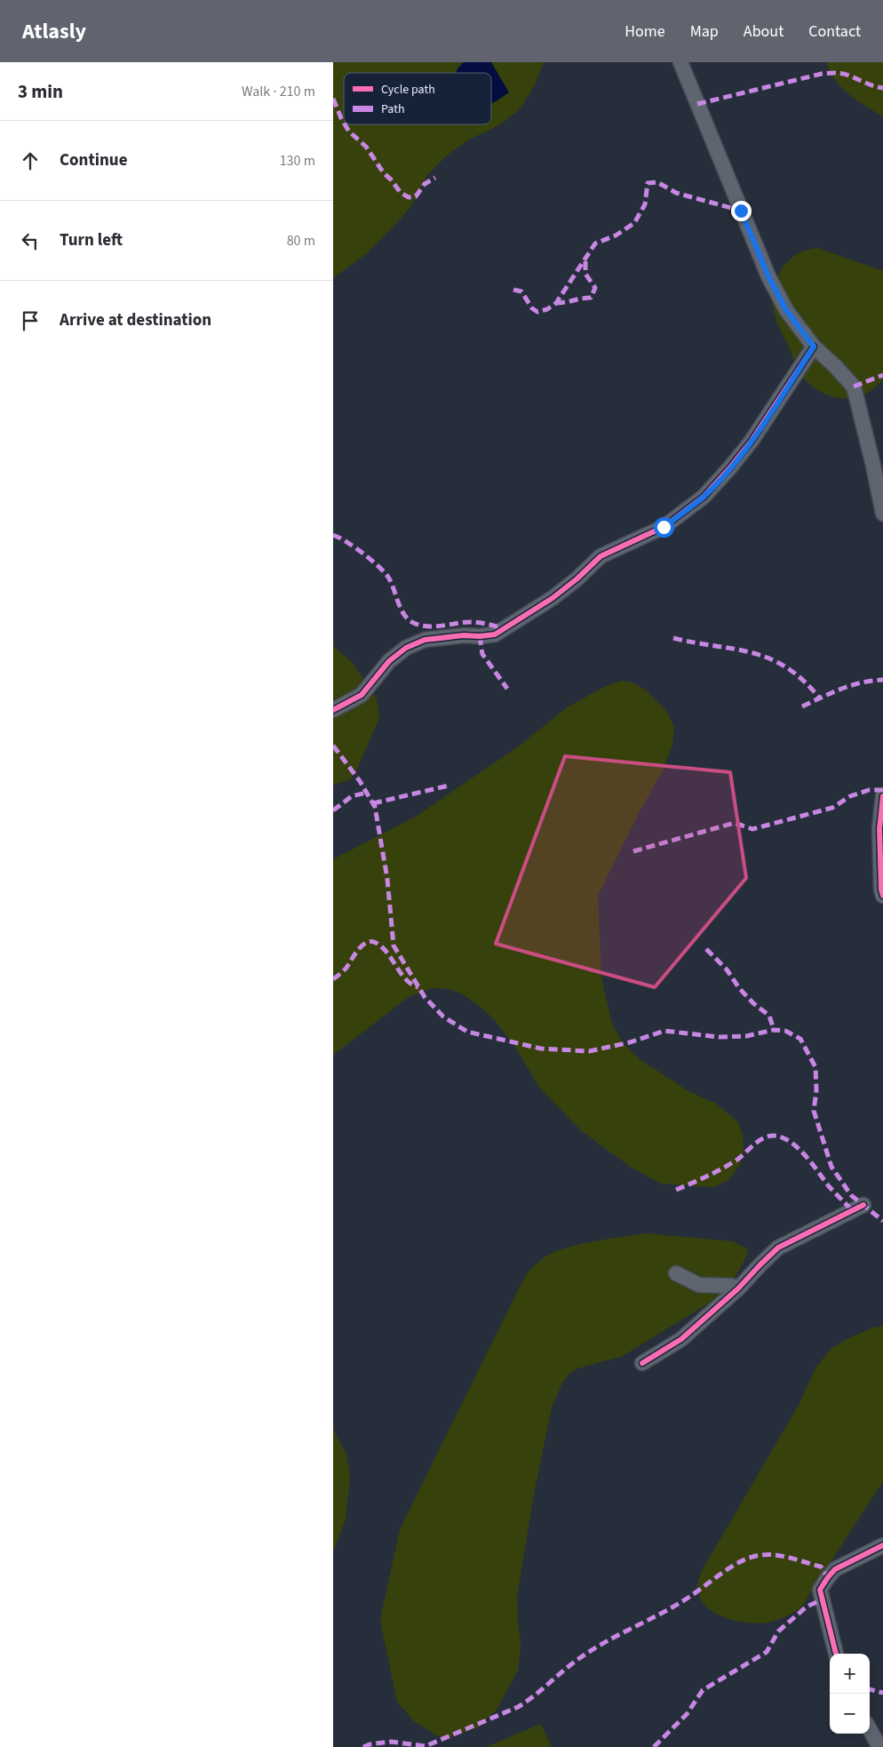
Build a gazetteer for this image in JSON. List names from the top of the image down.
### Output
{
  "legend": ["Cycle path", "Path"],
  "page": {
    "header": "Atlasly",
    "nav": [
      "Home",
      "Map",
      "About",
      "Contact"
    ],
    "heading": ["3 min", "Walk · 210 m"],
    "list": [
      ["Continue", "130 m"],
      ["Turn left", "80 m"],
      "Arrive at destination"
    ],
    "map_buttons": ["+", "−"]
  }
}
